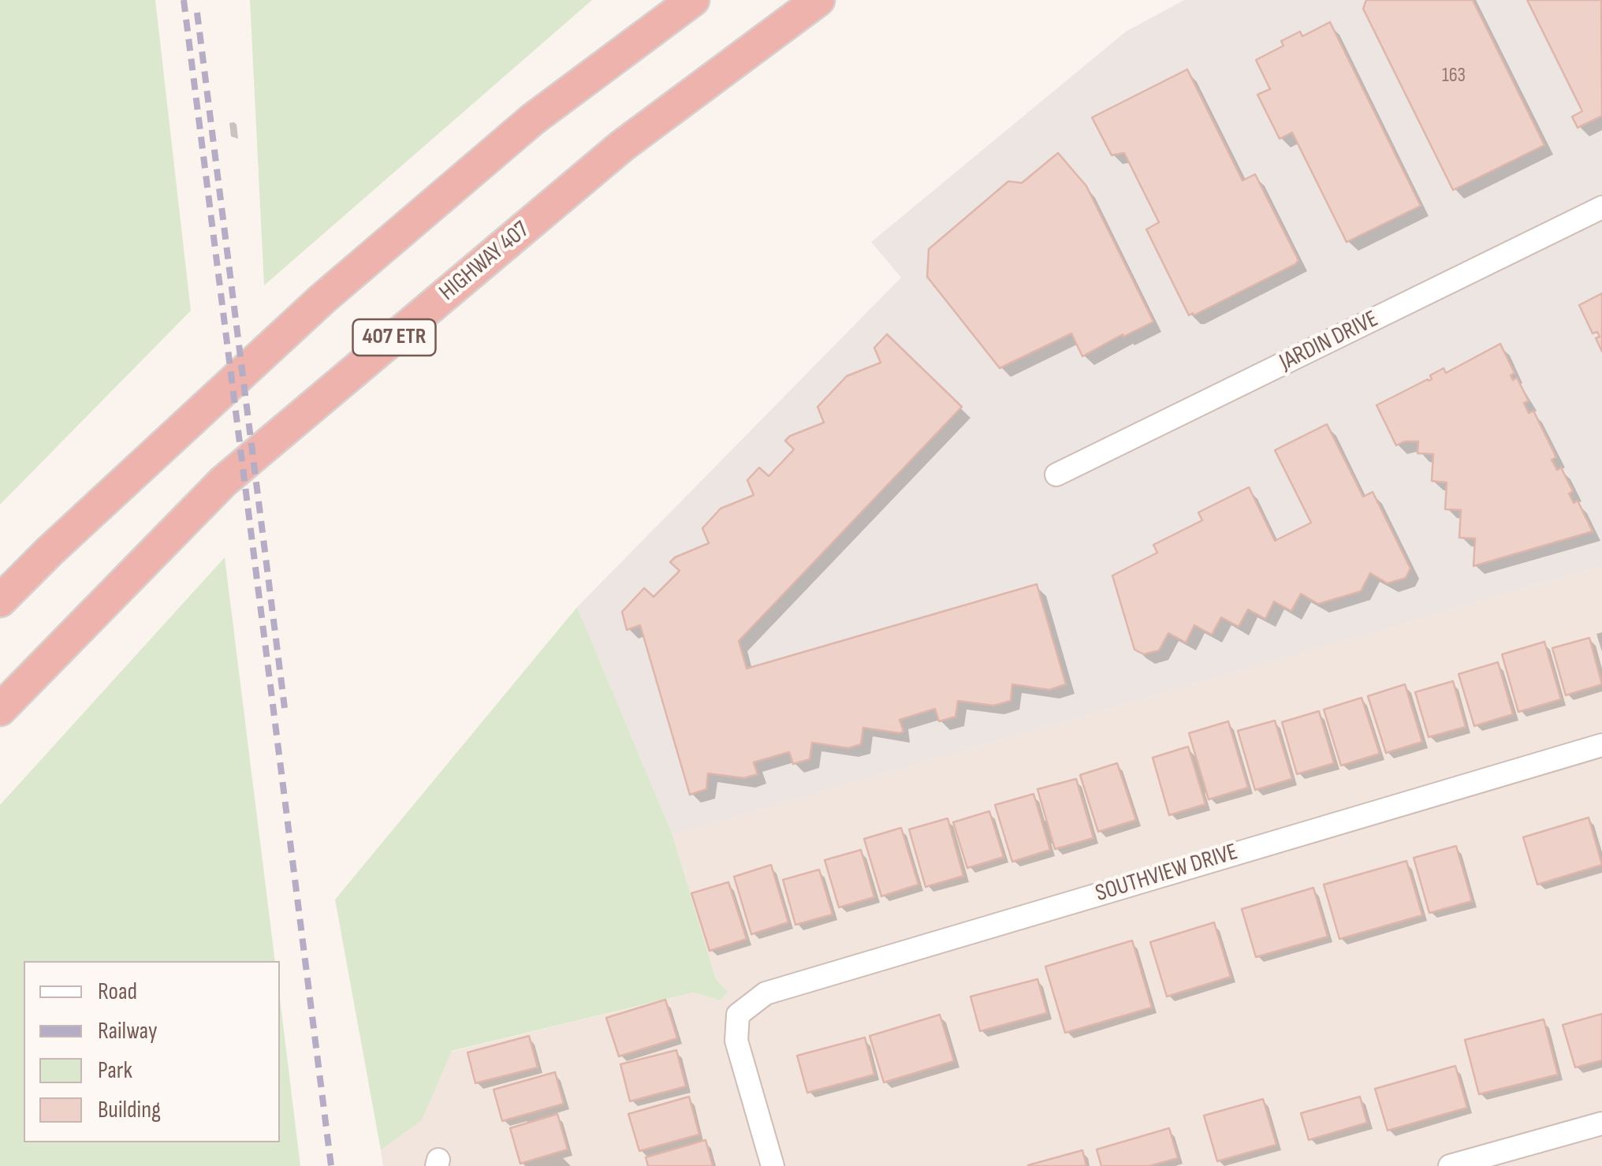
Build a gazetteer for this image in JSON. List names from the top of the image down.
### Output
{
  "streets": {
    "highway": ["HIGHWAY 407", "407 ETR"],
    "street": ["JARDIN DRIVE", "SOUTHVIEW DRIVE"]
  },
  "house_numbers": ["163"],
  "legend": [
    "Road",
    "Railway",
    "Park",
    "Building"
  ]
}
